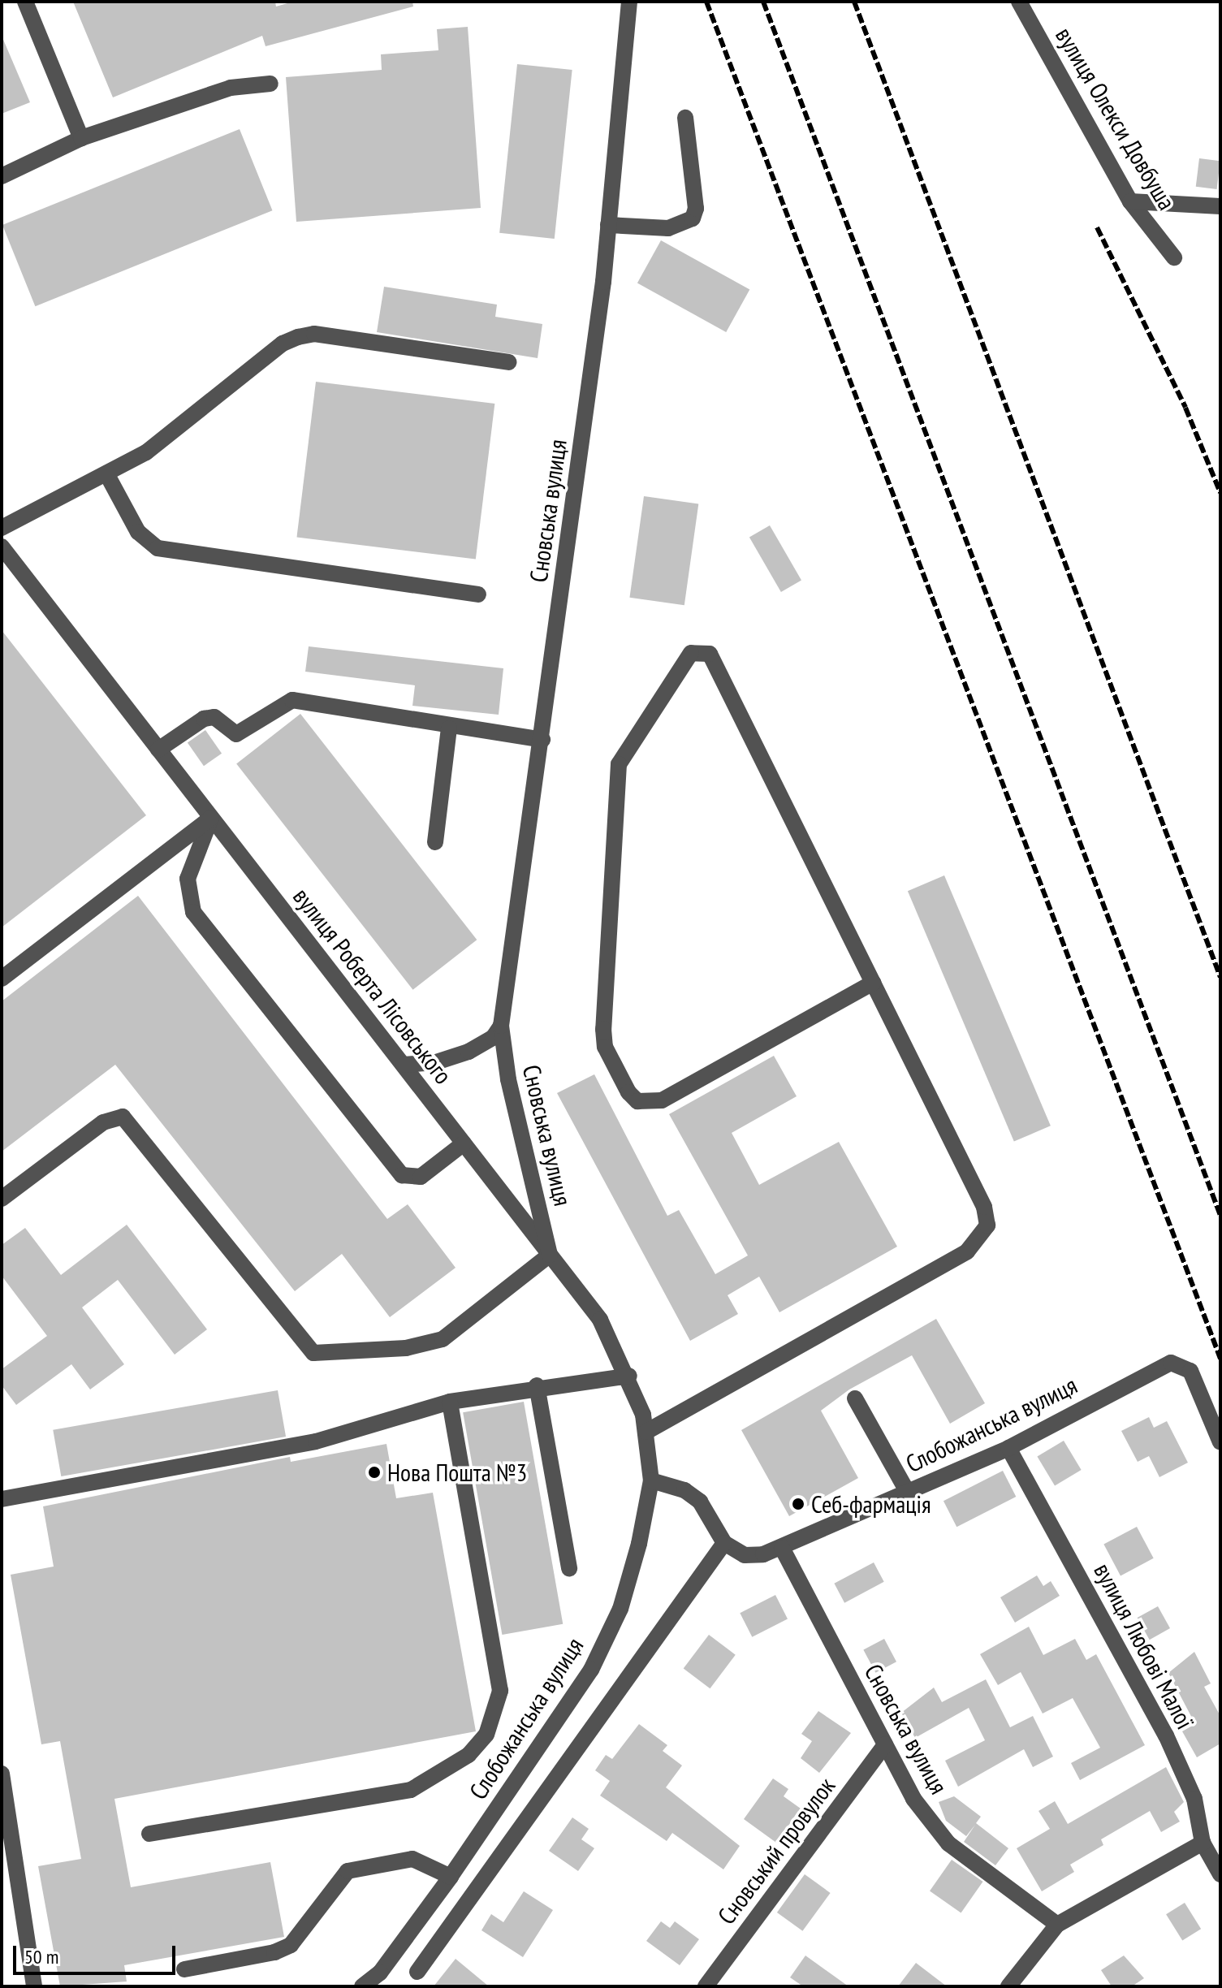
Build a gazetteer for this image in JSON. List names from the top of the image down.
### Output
{
  "streets": {
    "street": [
      "вулиця Олекси Довбуша",
      "Сновська вулиця",
      "вулиця Роберта Лісовського",
      "Слобожанська вулиця",
      "вулиця Любові Малої",
      "Сновський провулок"
    ]
  },
  "crossings": [
    ["Сновська вулиця", "вулиця Роберта Лісовського"],
    ["Сновська вулиця", "Слобожанська вулиця"],
    ["Сновська вулиця", "Сновський провулок"],
    ["вулиця Роберта Лісовського", "Слобожанська вулиця"],
    ["Слобожанська вулиця", "вулиця Любові Малої"]
  ],
  "places": ["Нова Пошта №3", "Себ-фармація"],
  "scale_bar": "50 m"
}
